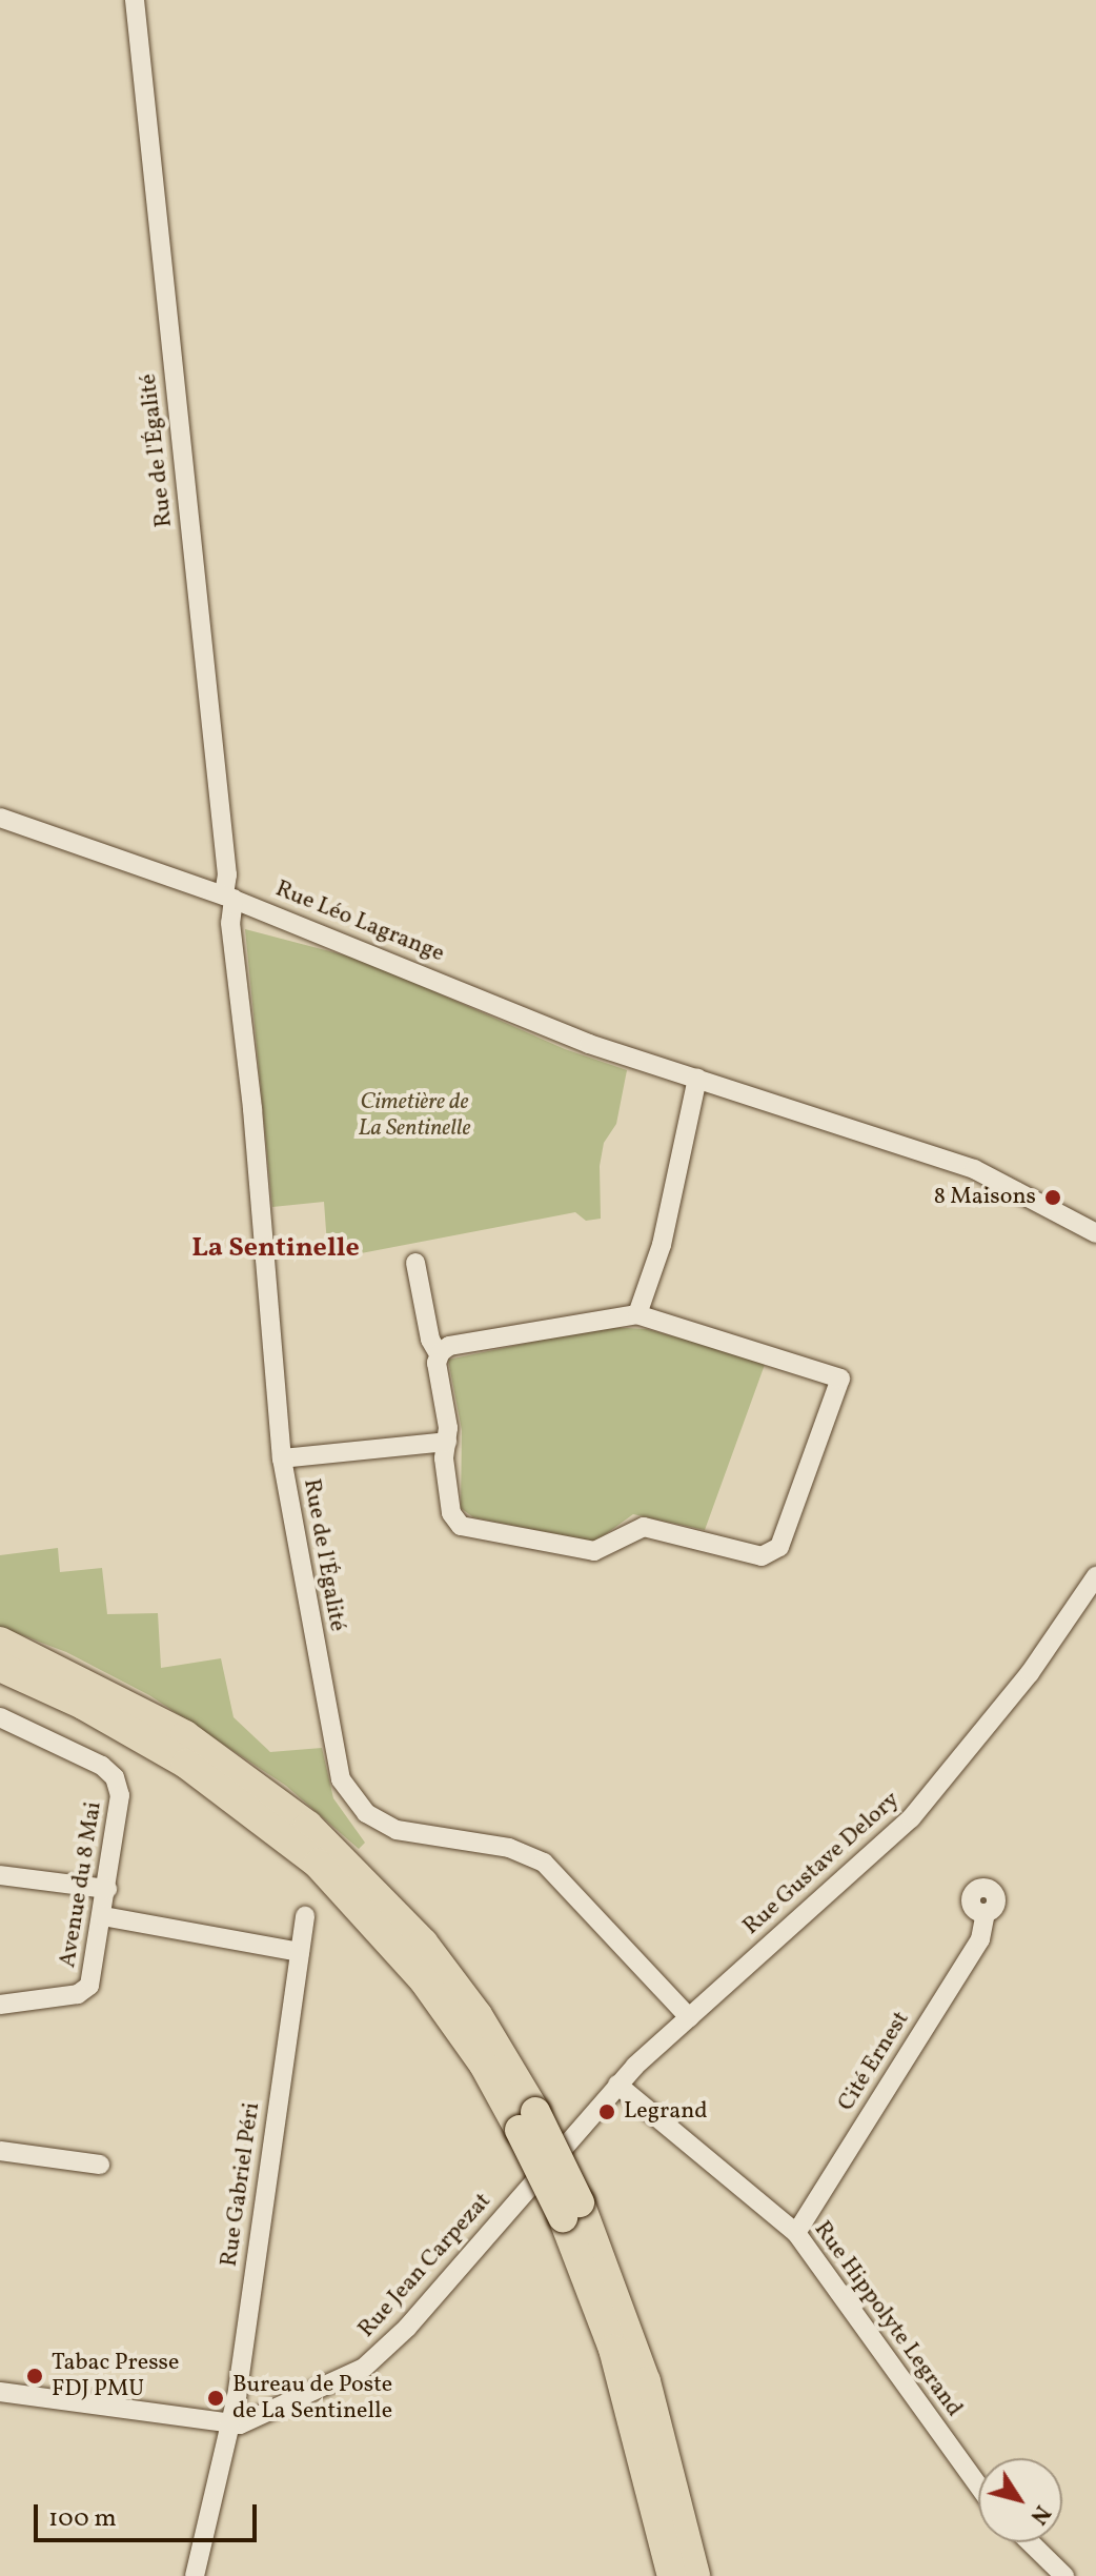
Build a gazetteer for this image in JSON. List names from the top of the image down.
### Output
{
  "streets": {
    "street": [
      "Rue de l'Égalité",
      "Rue Léo Lagrange",
      "Rue Gustave Delory",
      "Avenue du 8 Mai",
      "Cité Ernest",
      "Rue Gabriel Péri",
      "Rue Jean Carpezat",
      "Rue Hippolyte Legrand"
    ]
  },
  "crossings": [
    ["Rue de l'Égalité", "Rue Léo Lagrange"],
    ["Rue de l'Égalité", "Rue Gustave Delory"],
    ["Rue Gustave Delory", "Rue Jean Carpezat"],
    ["Rue Gustave Delory", "Rue Hippolyte Legrand"],
    ["Cité Ernest", "Rue Hippolyte Legrand"],
    ["Rue Gabriel Péri", "Rue Jean Carpezat"],
    ["Rue Jean Carpezat", "Rue Hippolyte Legrand"]
  ],
  "districts": ["La Sentinelle"],
  "parks": ["Cimetière de La Sentinelle"],
  "places": [
    "8 Maisons",
    "Legrand",
    "Tabac Presse FDJ PMU",
    "Bureau de Poste de La Sentinelle"
  ],
  "scale_bar": "100 m",
  "north": "bottom right"
}
